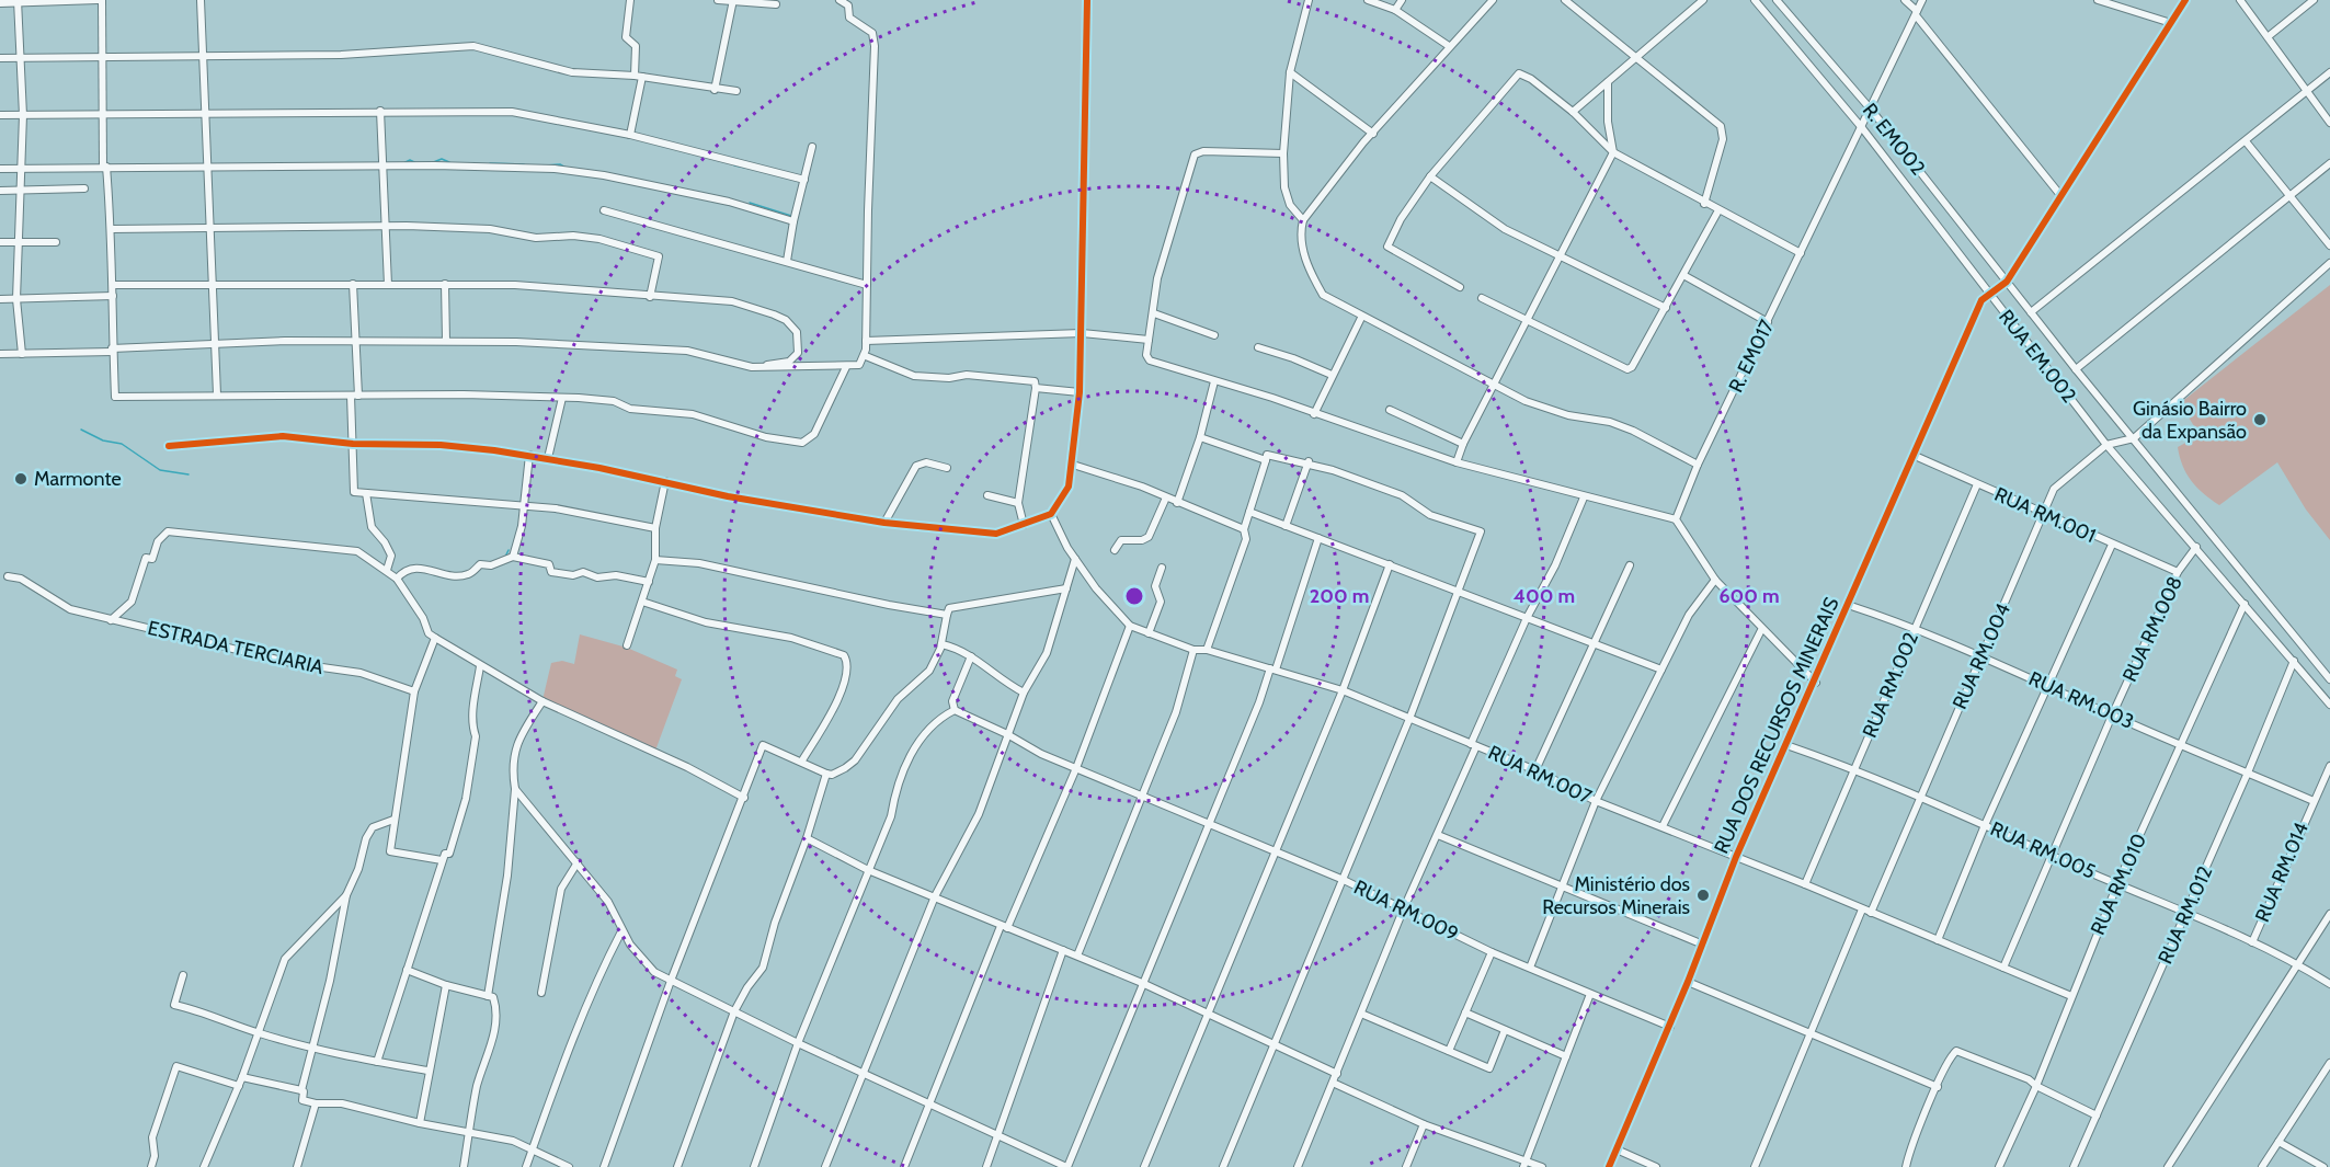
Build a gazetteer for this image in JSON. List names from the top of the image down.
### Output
{
  "streets": {
    "street": [
      "R. EM002",
      "R. EM017",
      "RUA EM.002",
      "RUA RM.001",
      "RUA RM.008",
      "ESTRADA TERCIARIA",
      "RUA RM.004",
      "RUA RM.002",
      "RUA RM.003",
      "RUA DOS RECURSOS MINERAIS",
      "RUA RM.007",
      "RUA RM.005",
      "RUA RM.014",
      "RUA RM.010",
      "RUA RM.009",
      "RUA RM.012"
    ]
  },
  "crossings": [
    ["R. EM002", "R. EM017"],
    ["R. EM002", "RUA EM.002"],
    ["R. EM017", "RUA EM.002"],
    ["RUA EM.002", "RUA RM.008"],
    ["RUA EM.002", "RUA RM.004"],
    ["RUA EM.002", "RUA DOS RECURSOS MINERAIS"],
    ["RUA EM.002", "RUA RM.010"],
    ["RUA EM.002", "RUA RM.012"],
    ["RUA RM.001", "RUA RM.008"],
    ["RUA RM.001", "RUA RM.004"],
    ["RUA RM.001", "RUA RM.002"],
    ["RUA RM.001", "RUA DOS RECURSOS MINERAIS"],
    ["RUA RM.008", "RUA RM.003"],
    ["RUA RM.008", "RUA RM.007"],
    ["RUA RM.008", "RUA RM.005"],
    ["RUA RM.004", "RUA RM.003"],
    ["RUA RM.004", "RUA RM.007"],
    ["RUA RM.004", "RUA RM.005"],
    ["RUA RM.002", "RUA RM.003"],
    ["RUA RM.002", "RUA RM.007"],
    ["RUA RM.002", "RUA RM.005"],
    ["RUA RM.003", "RUA DOS RECURSOS MINERAIS"],
    ["RUA RM.003", "RUA RM.014"],
    ["RUA RM.003", "RUA RM.010"],
    ["RUA RM.003", "RUA RM.012"],
    ["RUA DOS RECURSOS MINERAIS", "RUA RM.007"],
    ["RUA DOS RECURSOS MINERAIS", "RUA RM.005"],
    ["RUA DOS RECURSOS MINERAIS", "RUA RM.009"],
    ["RUA RM.007", "RUA RM.010"],
    ["RUA RM.005", "RUA RM.014"],
    ["RUA RM.005", "RUA RM.010"],
    ["RUA RM.005", "RUA RM.012"]
  ],
  "places": ["Ginásio Bairro da Expansão", "Marmonte", "Ministério dos Recursos Minerais"],
  "rings": ["200 m", "400 m", "600 m"]
}
